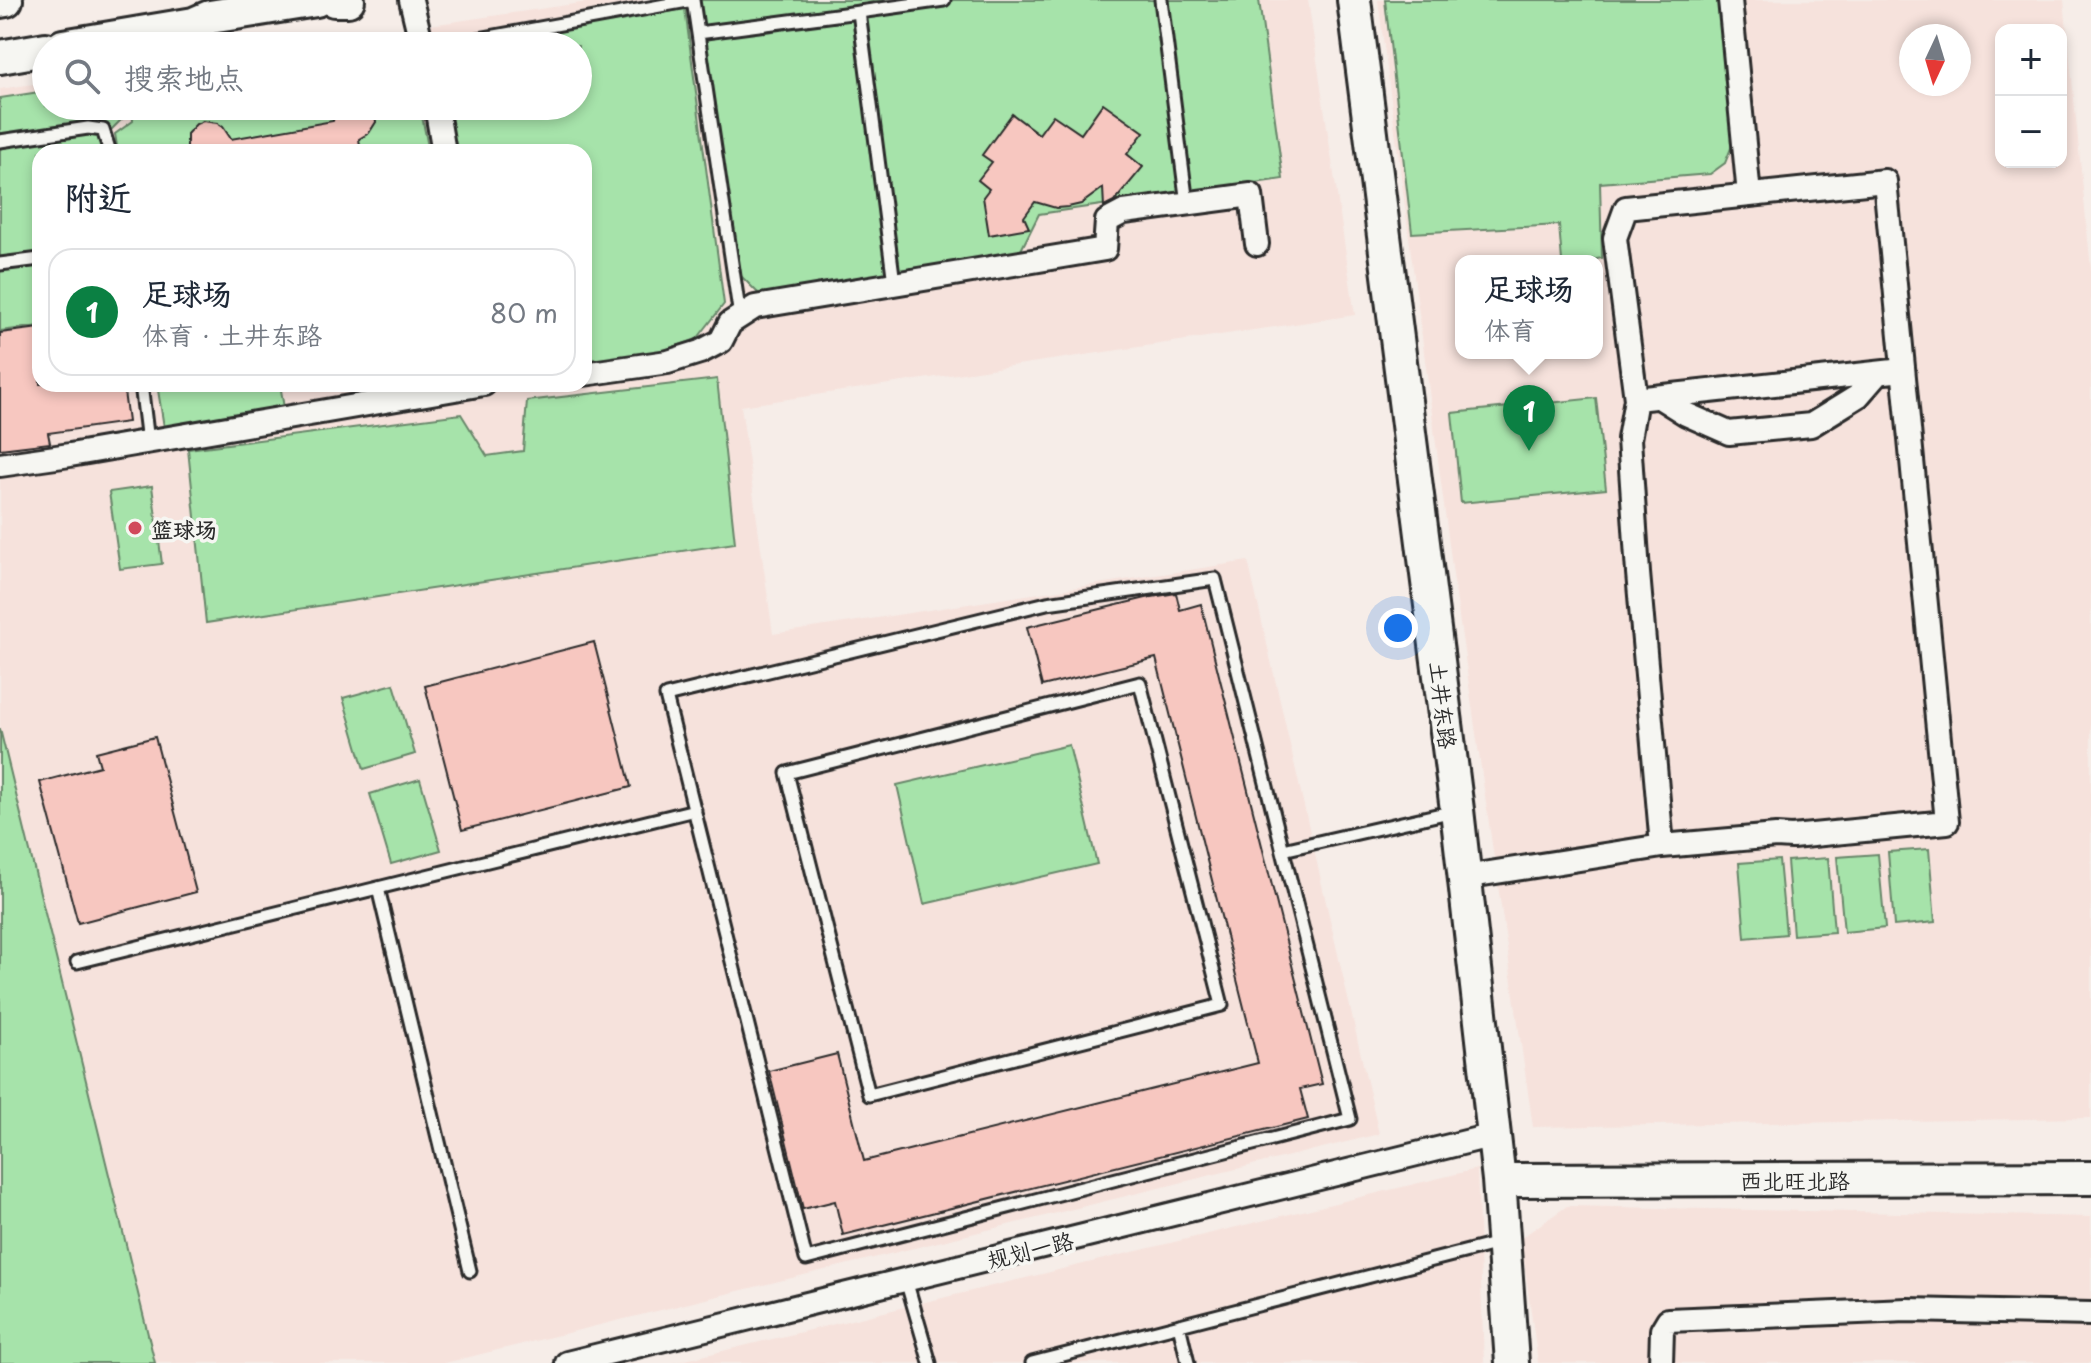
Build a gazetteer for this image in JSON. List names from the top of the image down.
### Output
{
  "streets": {
    "street": ["土井东路", "西北旺北路", "规划一路"]
  },
  "crossings": [
    ["土井东路", "西北旺北路"],
    ["土井东路", "规划一路"]
  ],
  "places": ["篮球场"],
  "north": "bottom",
  "page": {
    "map_buttons": ["+", "−"],
    "search": "搜索地点",
    "heading": "附近",
    "list": [
      {
        "mark": "1",
        "name": "足球场",
        "note": "体育 · 土井东路",
        "value": "80 m"
      }
    ],
    "popup": ["足球场", "体育"],
    "pins": "1"
  }
}
